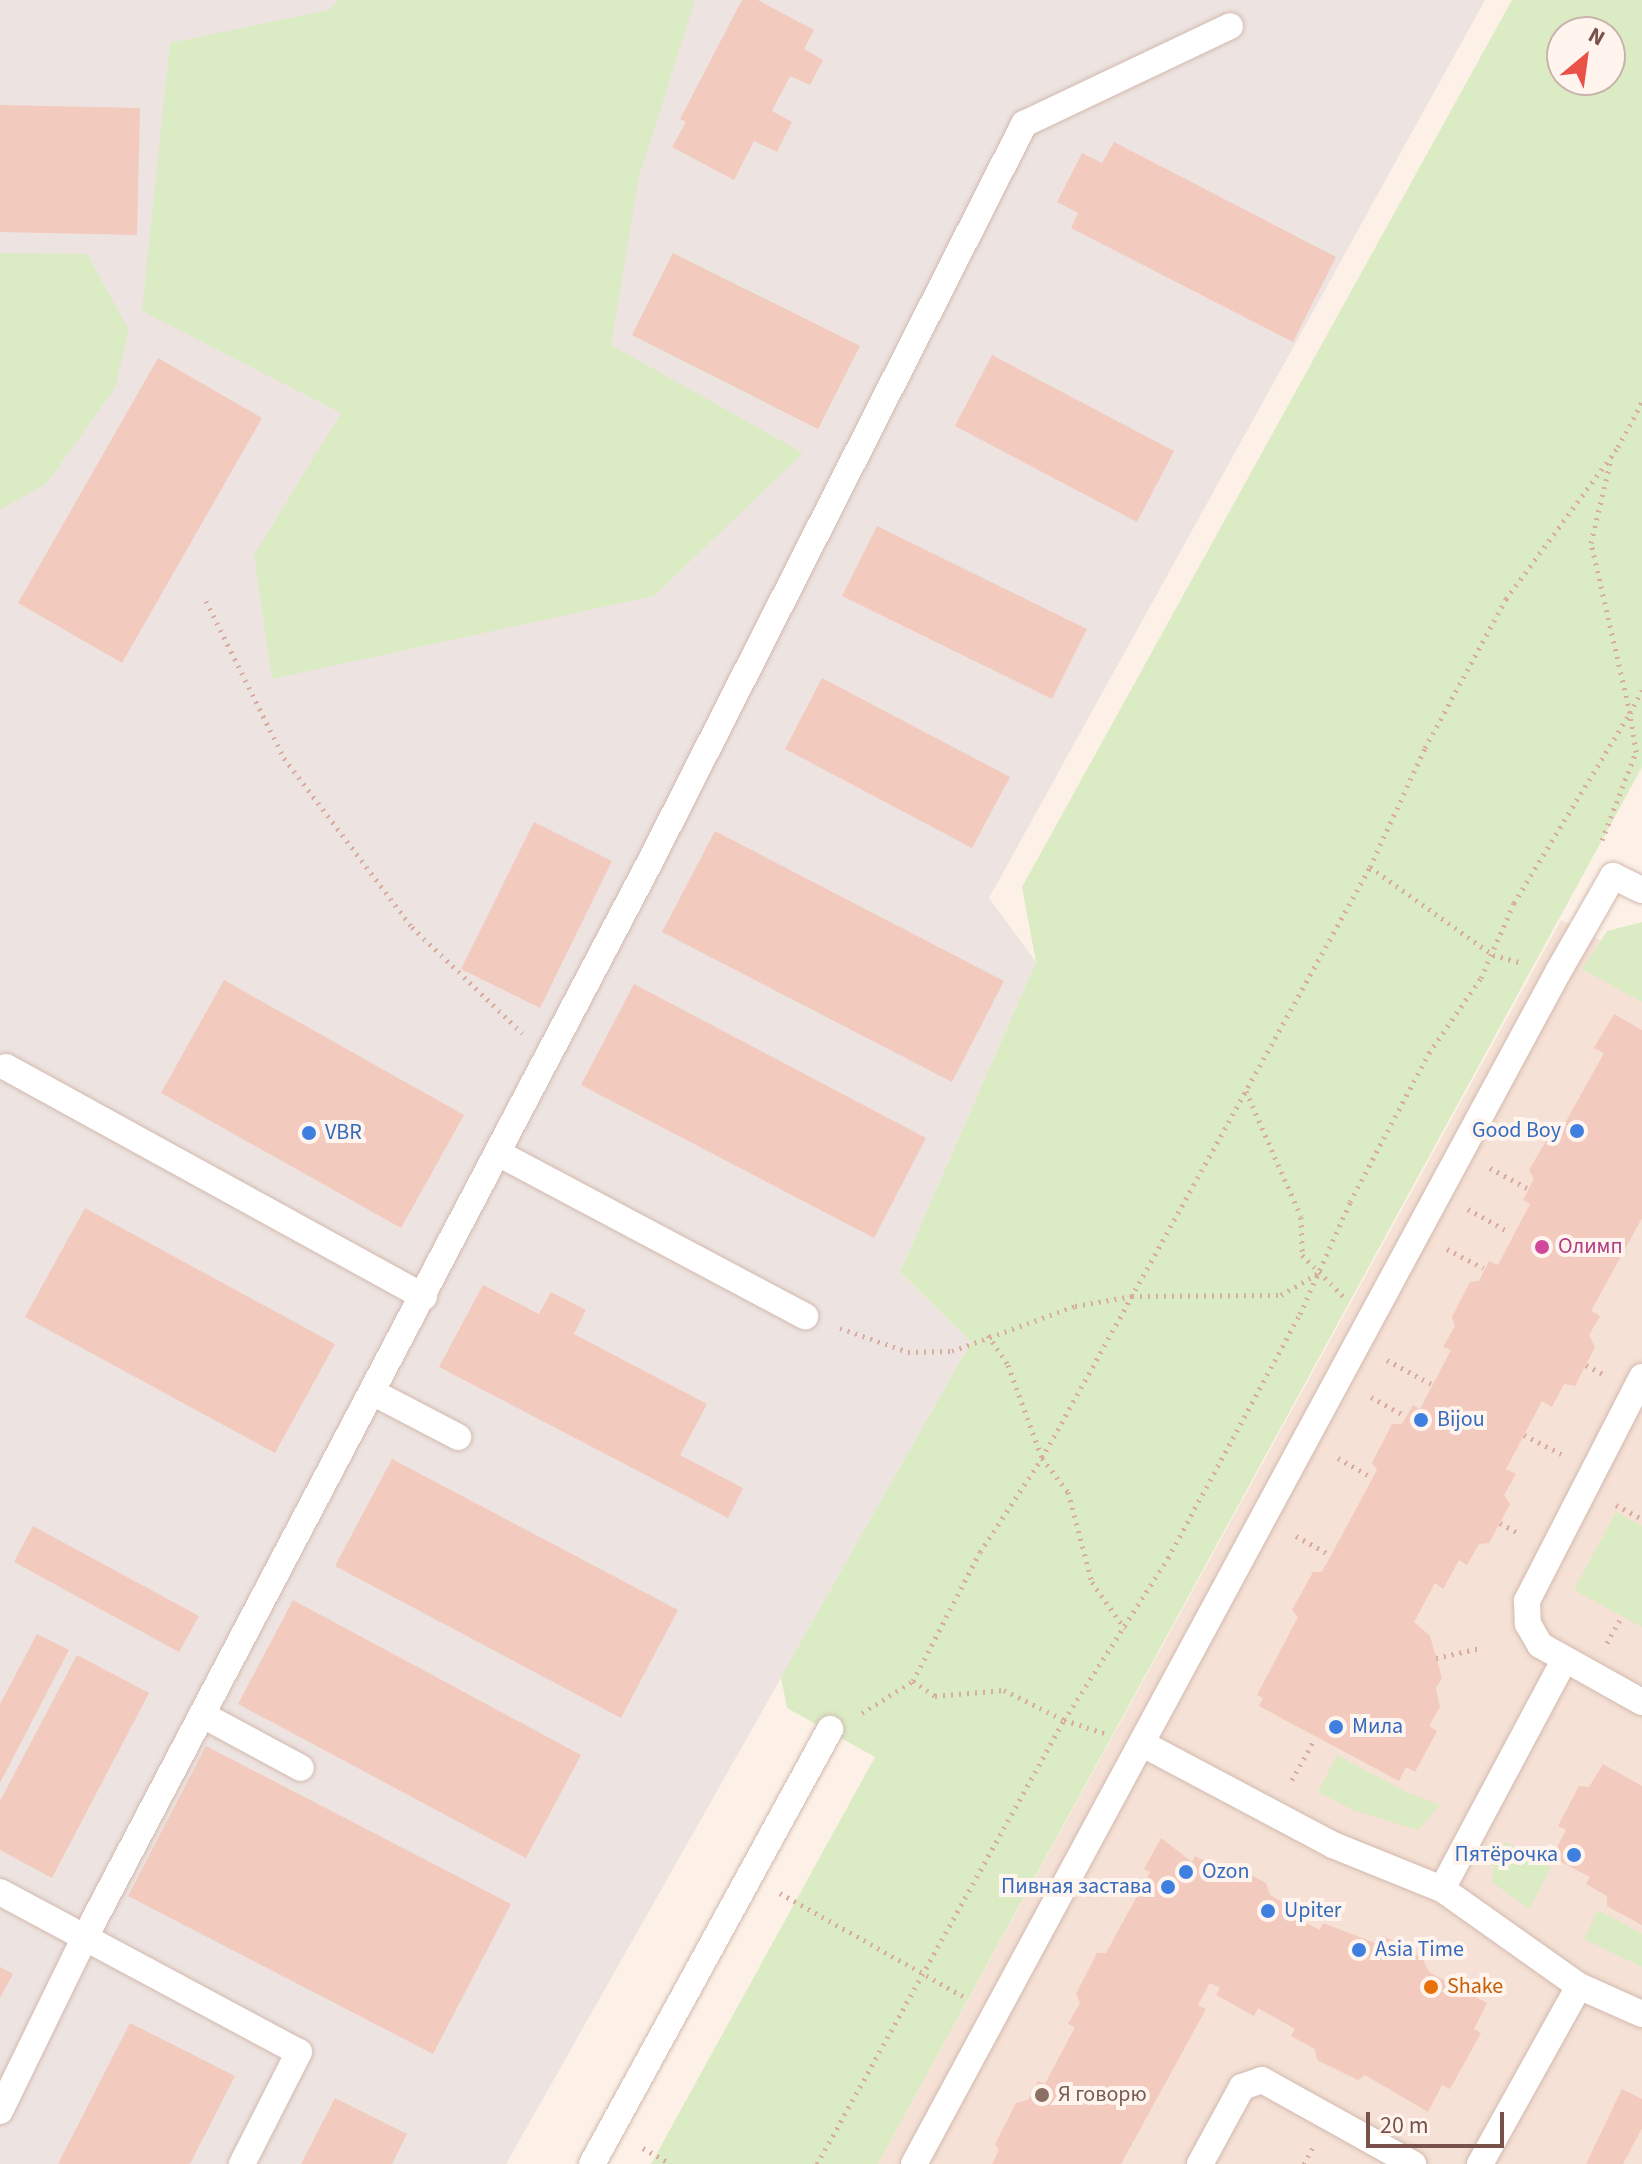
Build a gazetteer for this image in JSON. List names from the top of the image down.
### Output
{
  "places": [
    "Good Boy",
    "VBR",
    "Олимп",
    "Bijou",
    "Мила",
    "Пятёрочка",
    "Ozon",
    "Пивная застава",
    "Upiter",
    "Asia Time",
    "Shake",
    "Я говорю"
  ],
  "scale_bar": "20 m",
  "north": "top right"
}
